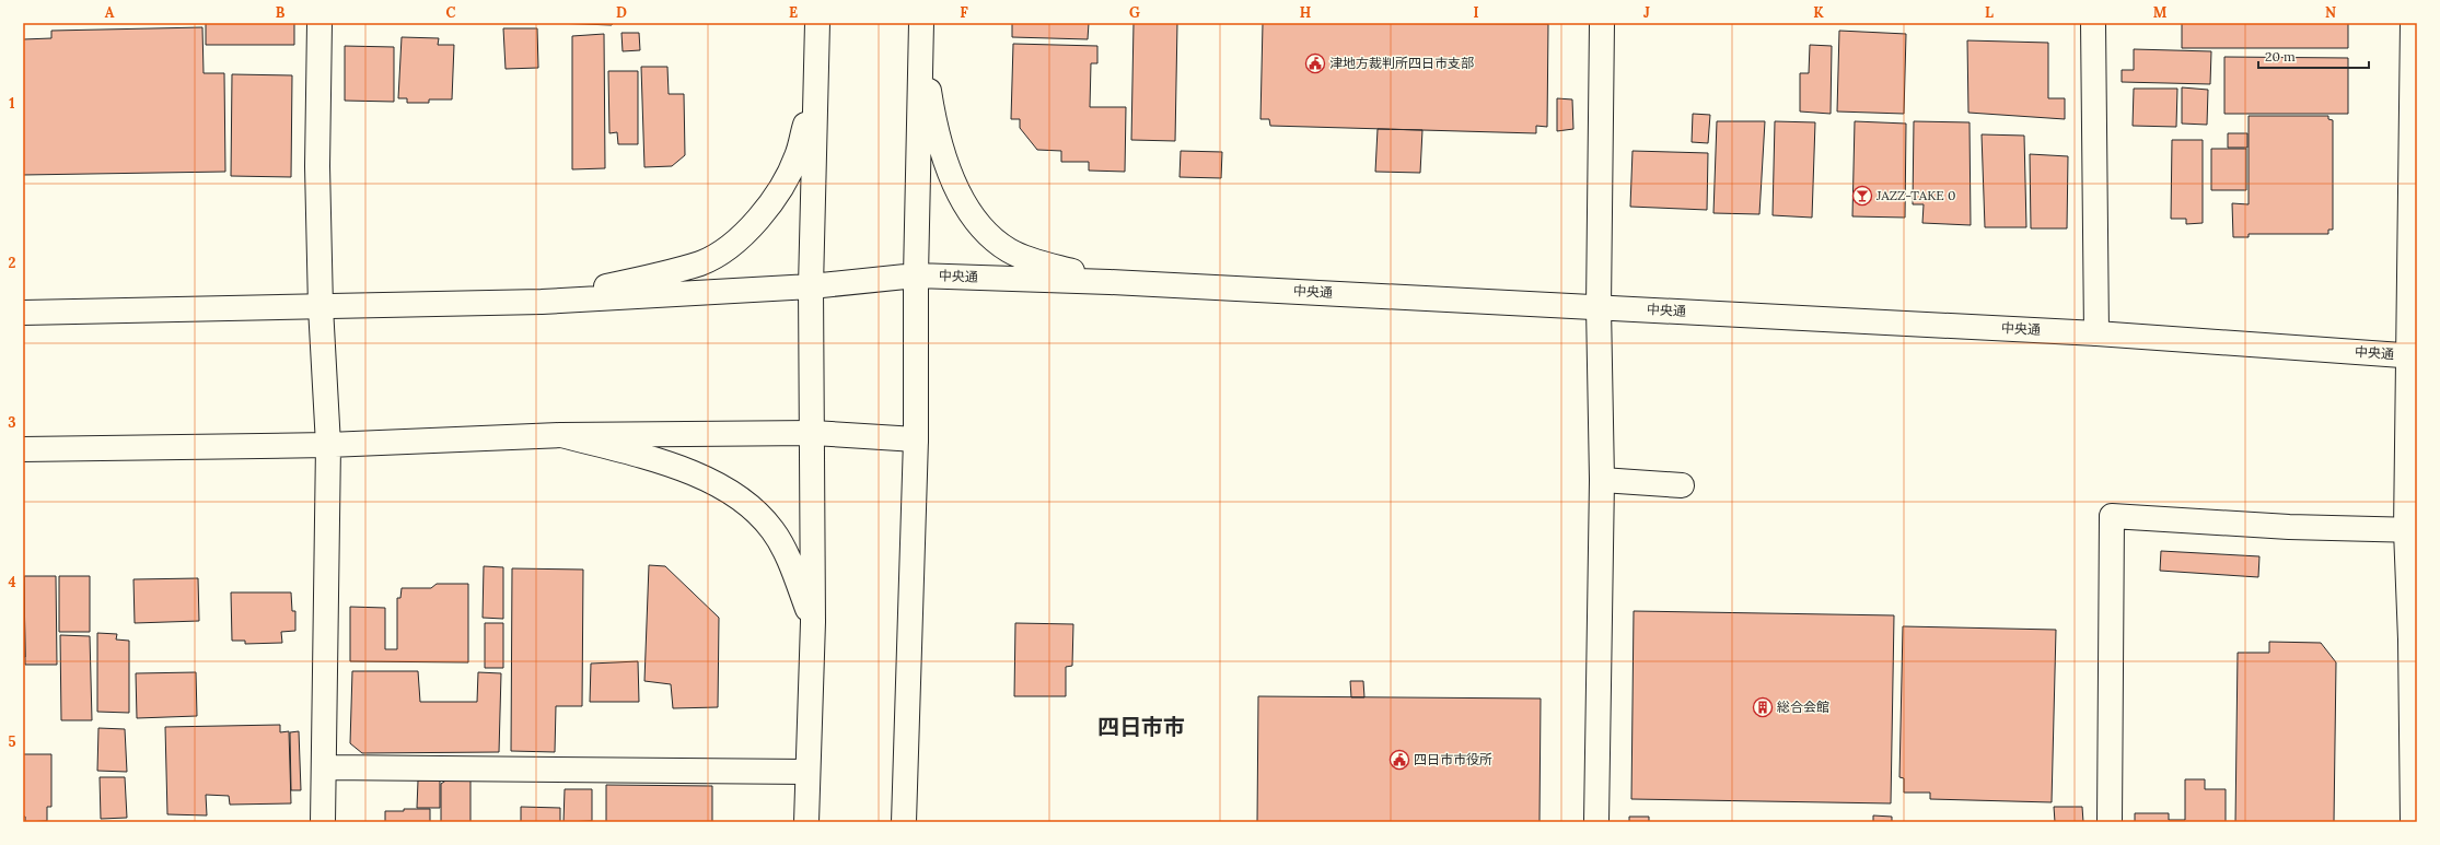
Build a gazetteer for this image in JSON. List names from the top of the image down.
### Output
{
  "streets": {
    "main road": ["中央通"]
  },
  "districts": ["四日市市"],
  "places": {
    "public building": ["津地方裁判所四日市支部", "四日市市役所"],
    "bar": ["JAZZ-TAKE 0"],
    "building": ["総合会館"]
  },
  "scale_bar": "20 m",
  "grid": {
    "columns": [
      "A",
      "B",
      "C",
      "D",
      "E",
      "F",
      "G",
      "H",
      "I",
      "J",
      "K",
      "L",
      "M",
      "N"
    ],
    "rows": [
      "1",
      "2",
      "3",
      "4",
      "5"
    ]
  }
}
